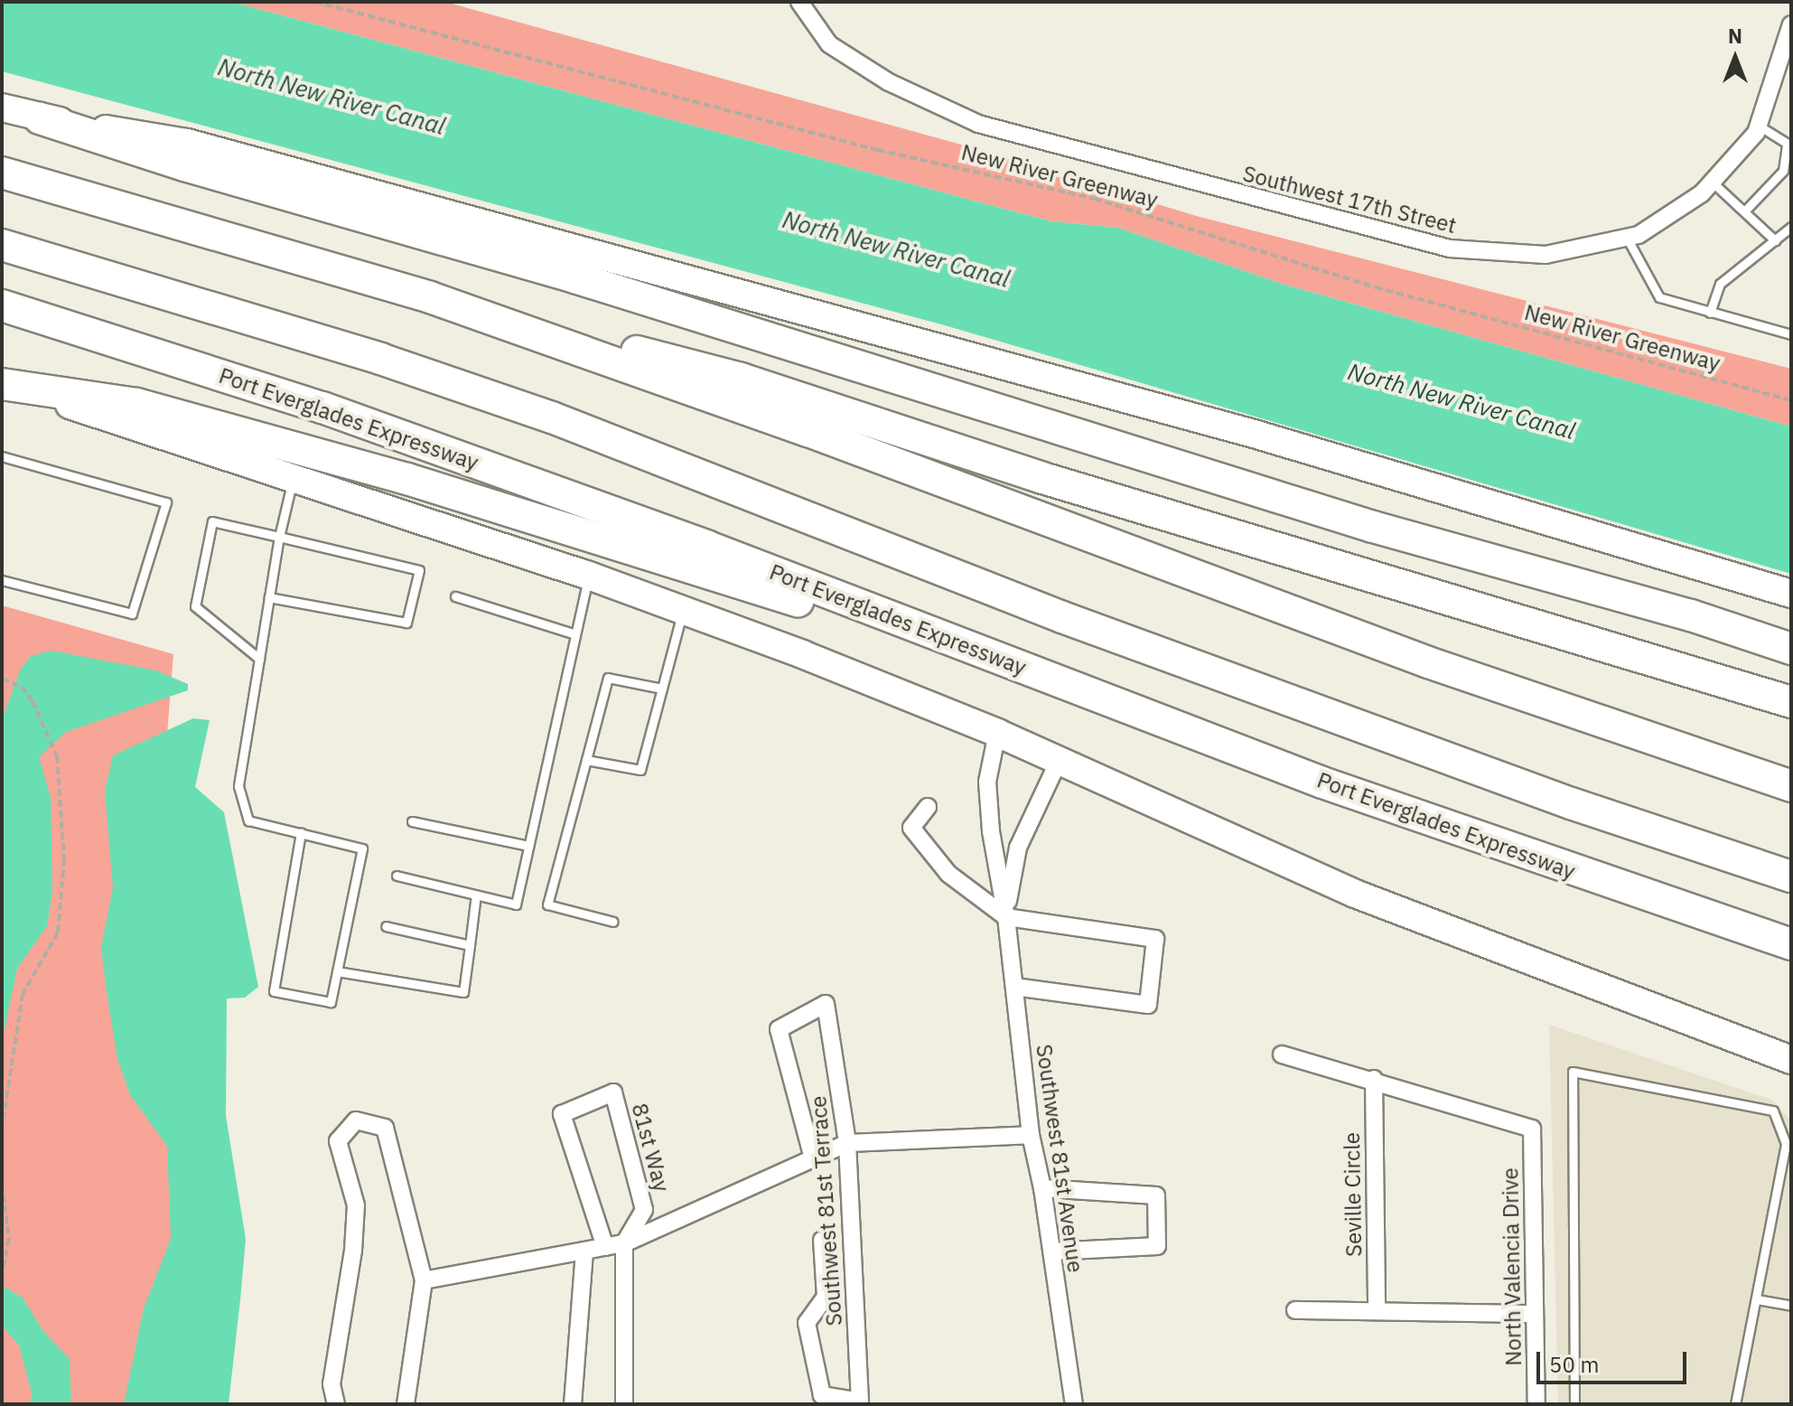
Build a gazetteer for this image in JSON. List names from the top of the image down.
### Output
{
  "streets": {
    "highway": ["Port Everglades Expressway"],
    "street": [
      "Southwest 17th Street",
      "81st Way",
      "Southwest 81st Avenue",
      "Seville Circle",
      "Southwest 81st Terrace",
      "North Valencia Drive"
    ],
    "path": ["New River Greenway"]
  },
  "crossings": [
    ["Seville Circle", "North Valencia Drive"]
  ],
  "water": ["North New River Canal"],
  "scale_bar": "50 m",
  "north": "top"
}
